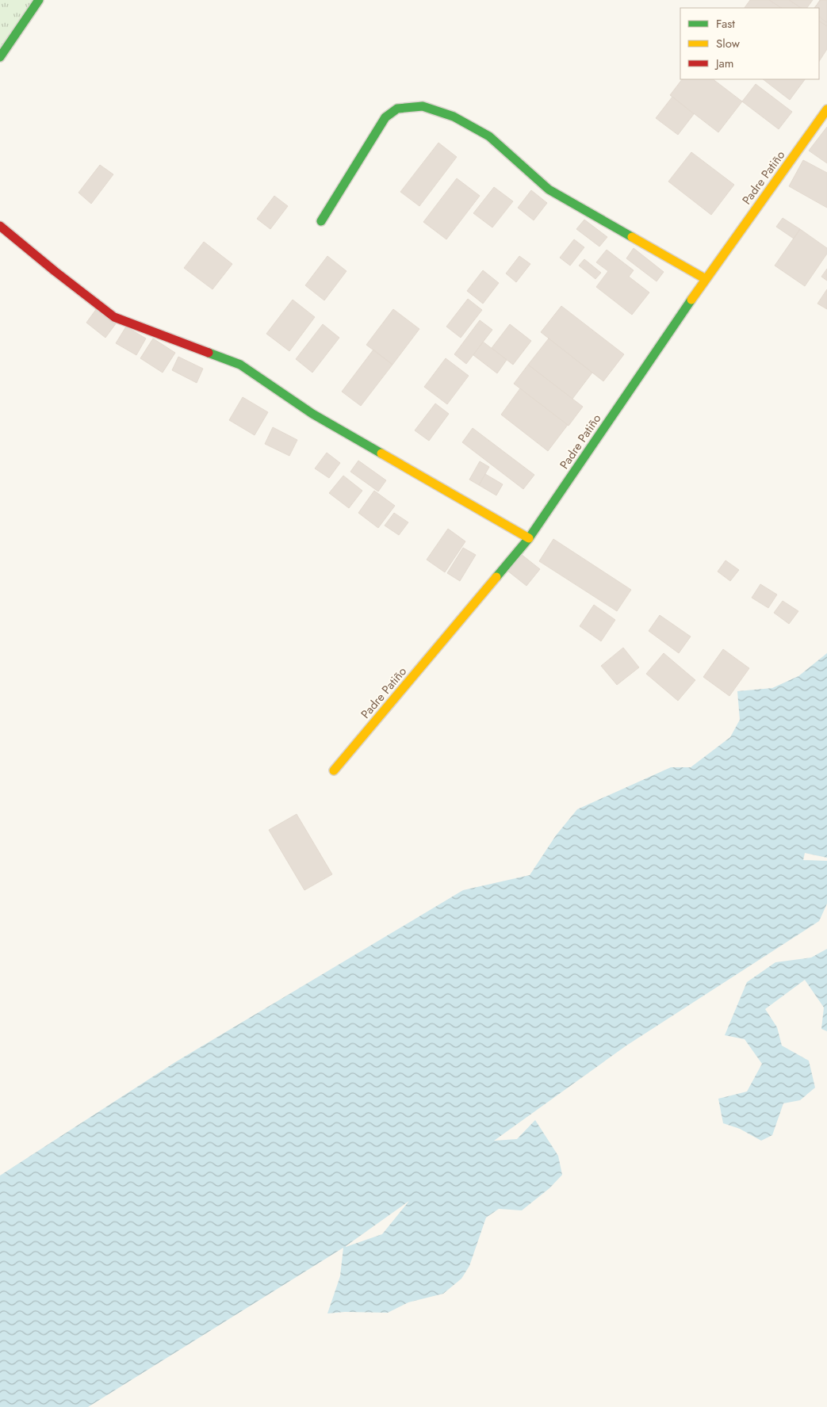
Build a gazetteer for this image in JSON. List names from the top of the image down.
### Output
{
  "streets": {
    "street": ["Padre Patiño"]
  },
  "legend": ["Fast", "Slow", "Jam"]
}
